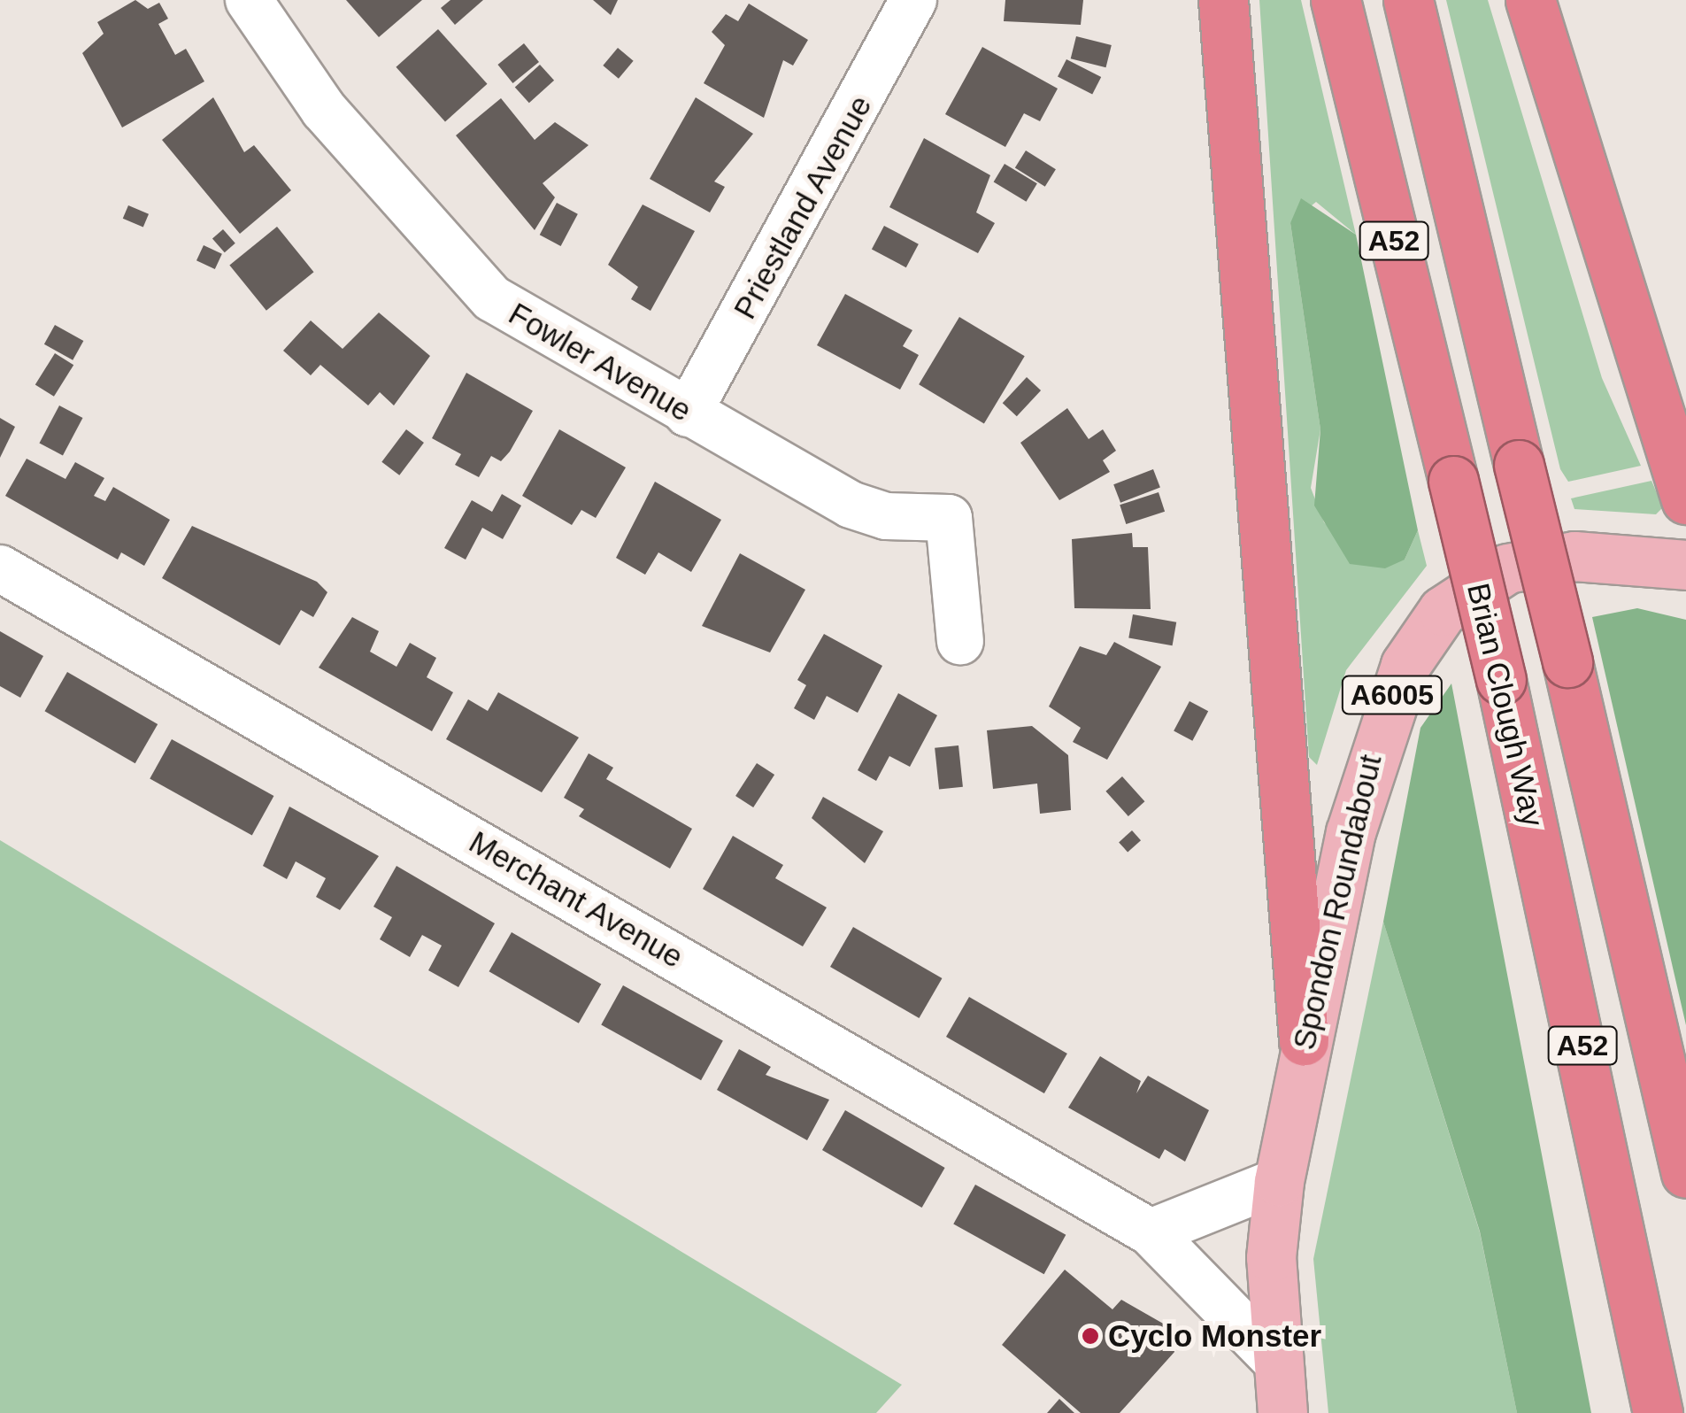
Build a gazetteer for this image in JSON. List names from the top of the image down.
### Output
{
  "streets": {
    "highway": ["A52", "Brian Clough Way"],
    "main road": ["A6005", "Spondon Roundabout"],
    "street": ["Priestland Avenue", "Fowler Avenue", "Merchant Avenue"]
  },
  "crossings": [
    ["Priestland Avenue", "Fowler Avenue"],
    ["Merchant Avenue", "Spondon Roundabout"]
  ],
  "places": ["Cyclo Monster"]
}
